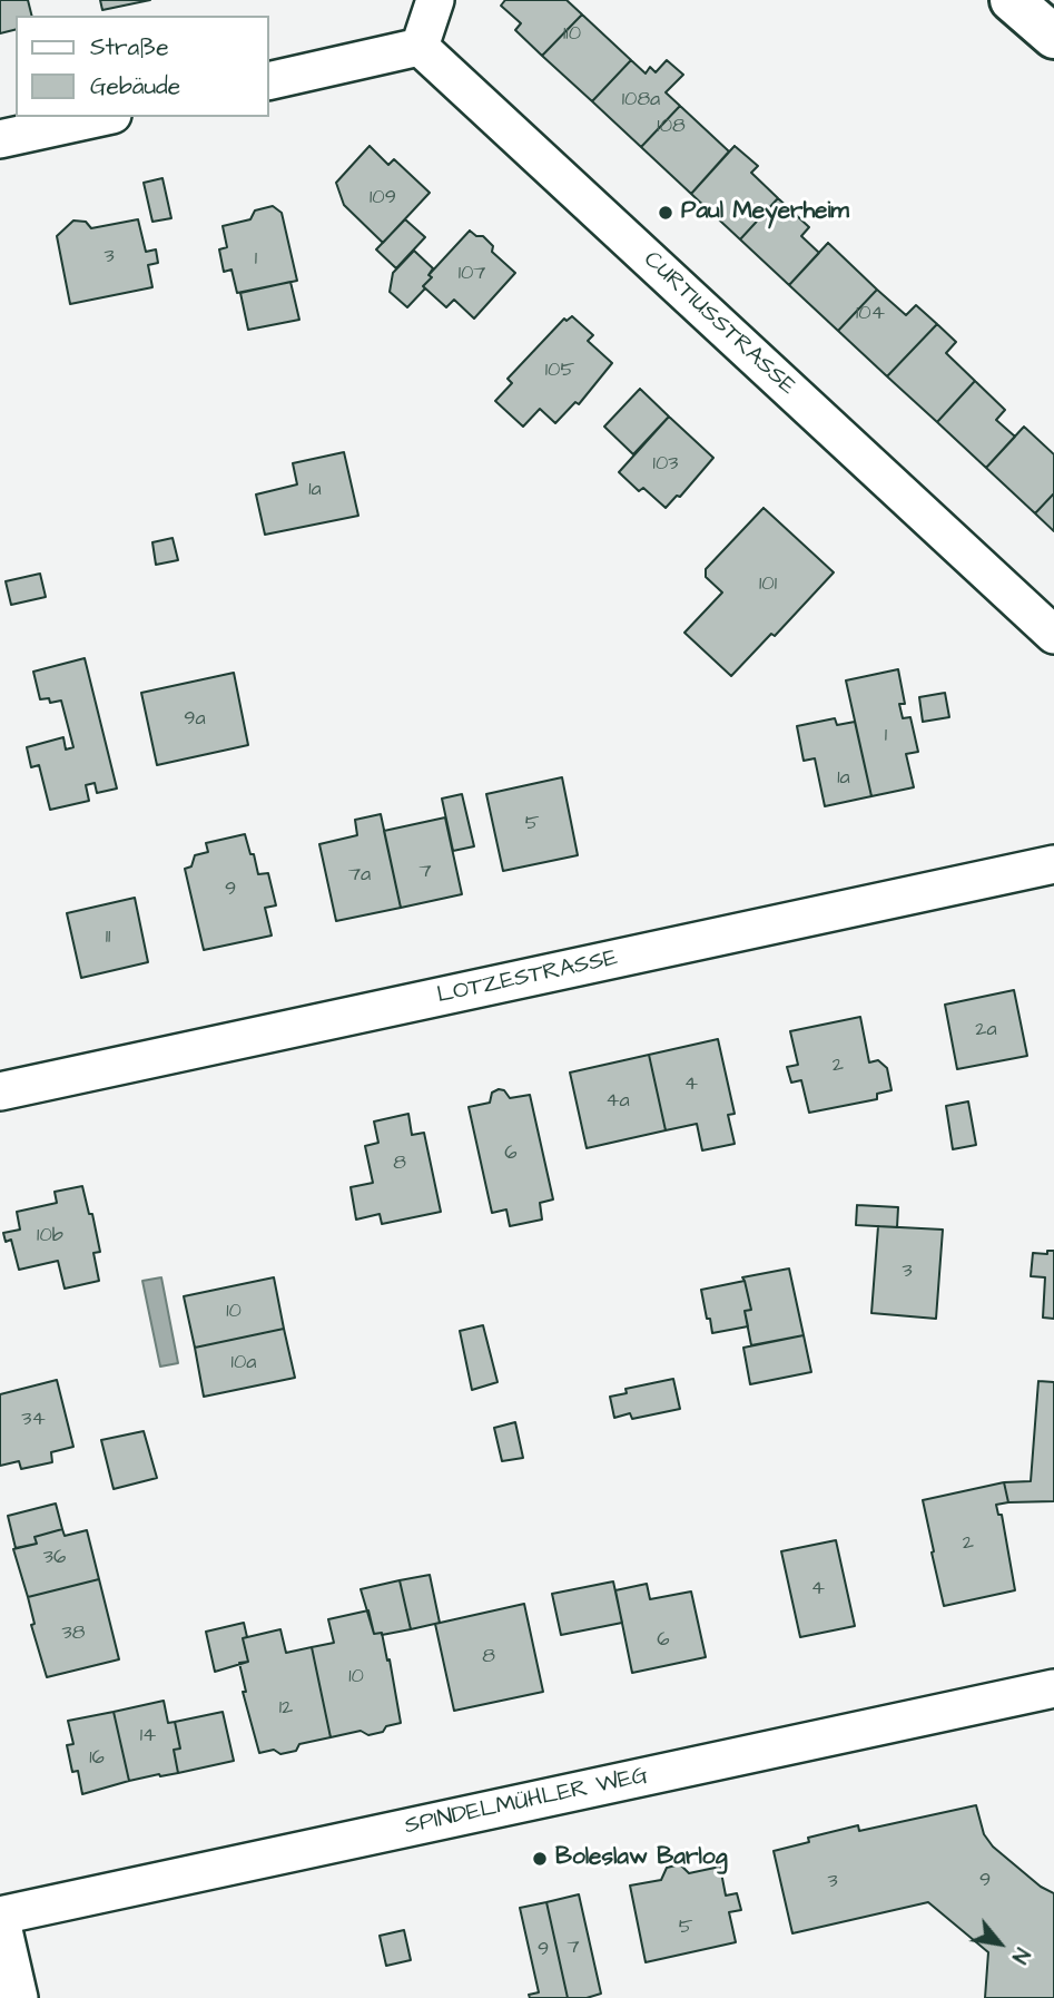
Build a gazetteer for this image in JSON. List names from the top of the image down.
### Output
{
  "streets": {
    "street": ["CURTIUSSTRASSE", "LOTZESTRASSE", "SPINDELMÜHLER WEG"]
  },
  "places": ["Paul Meyerheim", "Boleslaw Barlog"],
  "house_numbers": [
    "110",
    "108a",
    "108",
    "109",
    "3",
    "1",
    "107",
    "104",
    "105",
    "103",
    "1a",
    "101",
    "9a",
    "1",
    "1a",
    "5",
    "7",
    "7a",
    "9",
    "11",
    "2a",
    "2",
    "4",
    "4a",
    "6",
    "8",
    "10b",
    "3",
    "10",
    "10a",
    "34",
    "2",
    "36",
    "4",
    "38",
    "6",
    "8",
    "10",
    "12",
    "14",
    "16",
    "9",
    "3",
    "5",
    "7",
    "9"
  ],
  "legend": ["Straße", "Gebäude"],
  "north": "bottom right"
}
